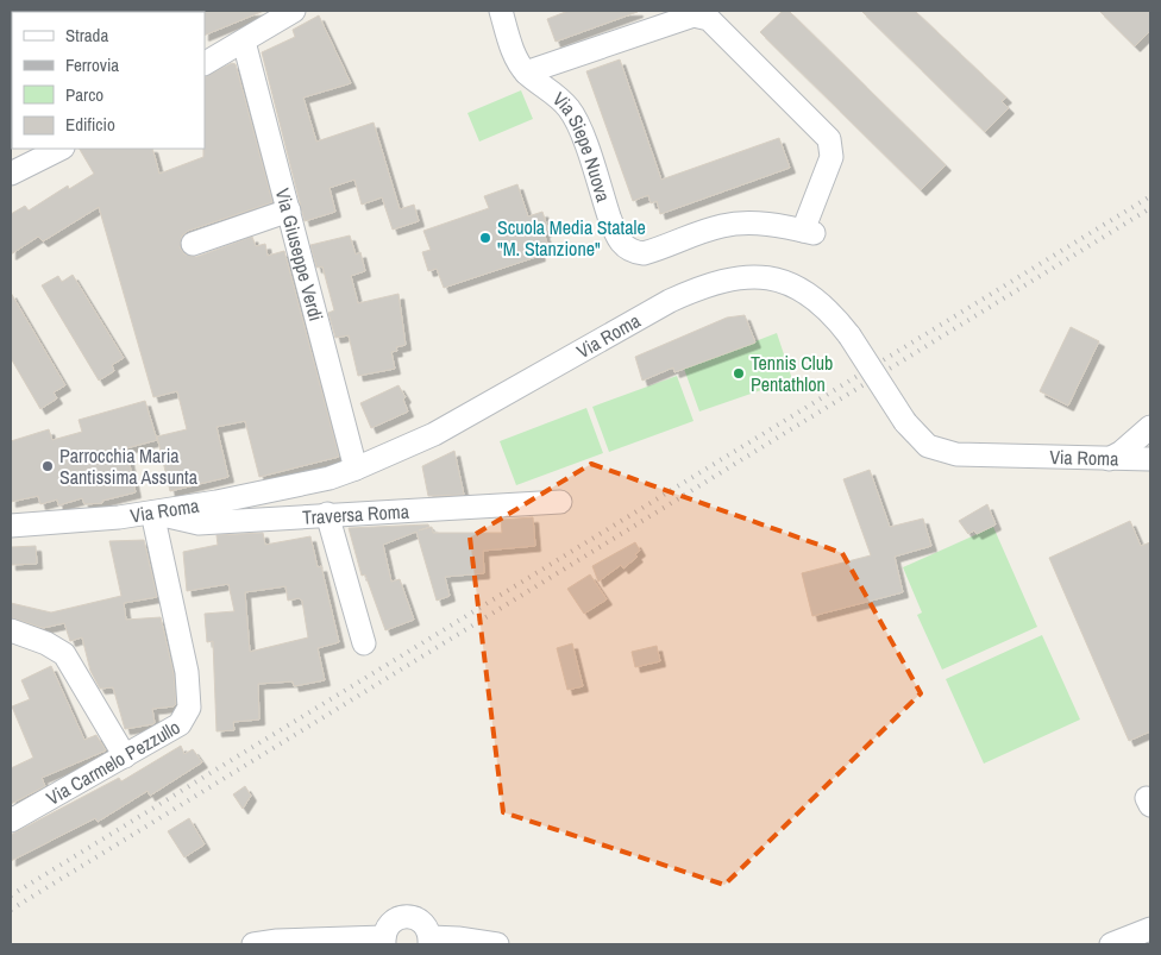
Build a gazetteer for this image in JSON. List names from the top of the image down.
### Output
{
  "streets": {
    "street": [
      "Via Siepe Nuova",
      "Via Giuseppe Verdi",
      "Via Roma",
      "Traversa Roma",
      "Via Carmelo Pezzullo"
    ]
  },
  "crossings": [
    ["Via Giuseppe Verdi", "Via Roma"],
    ["Via Roma", "Traversa Roma"],
    ["Via Roma", "Via Carmelo Pezzullo"],
    ["Traversa Roma", "Via Carmelo Pezzullo"]
  ],
  "places": ["Scuola Media Statale \"M. Stanzione\"", "Tennis Club Pentathlon", "Parrocchia Maria Santissima Assunta"],
  "legend": [
    "Strada",
    "Ferrovia",
    "Parco",
    "Edificio"
  ]
}
